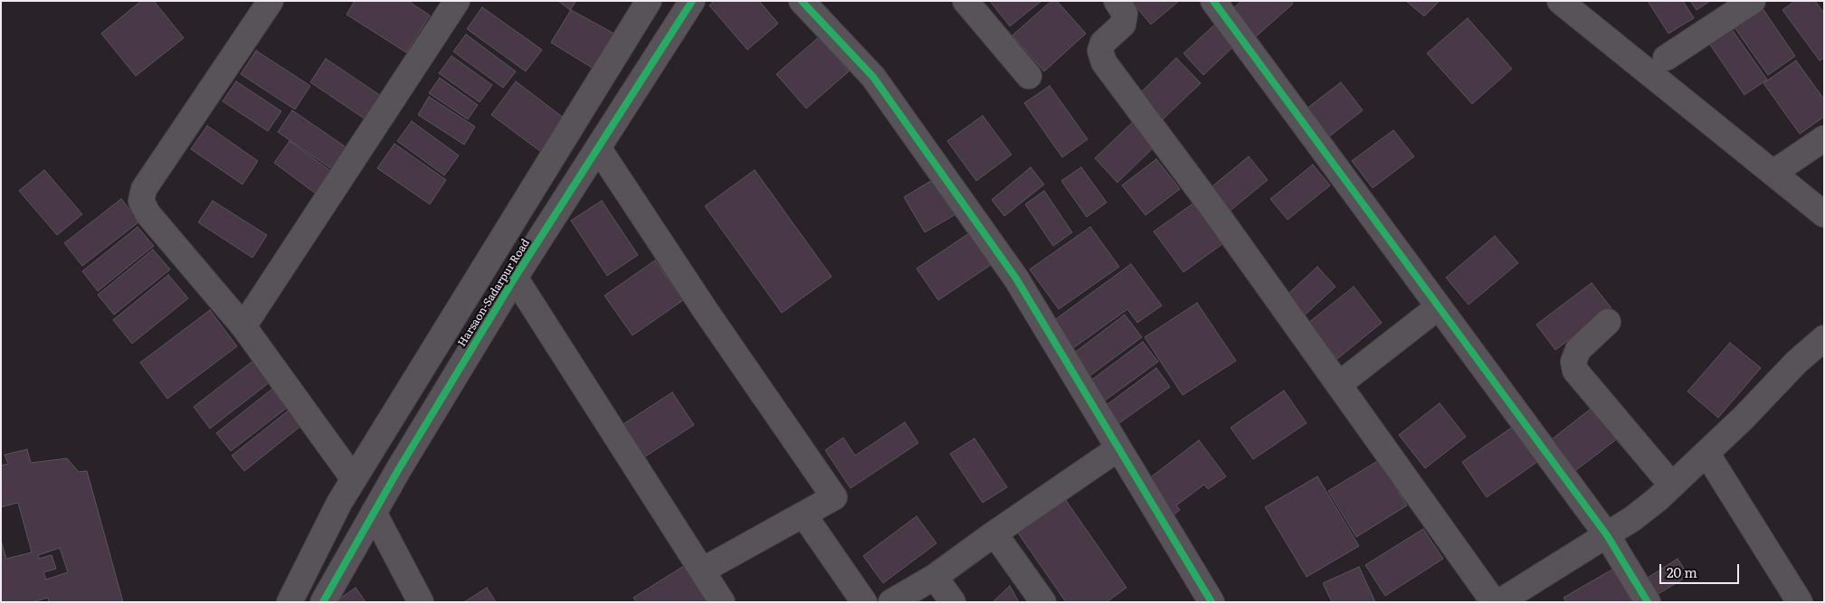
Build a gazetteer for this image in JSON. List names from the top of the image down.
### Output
{
  "streets": {
    "street": ["Harsaon-Sadarpur Road"]
  },
  "scale_bar": "20 m"
}
